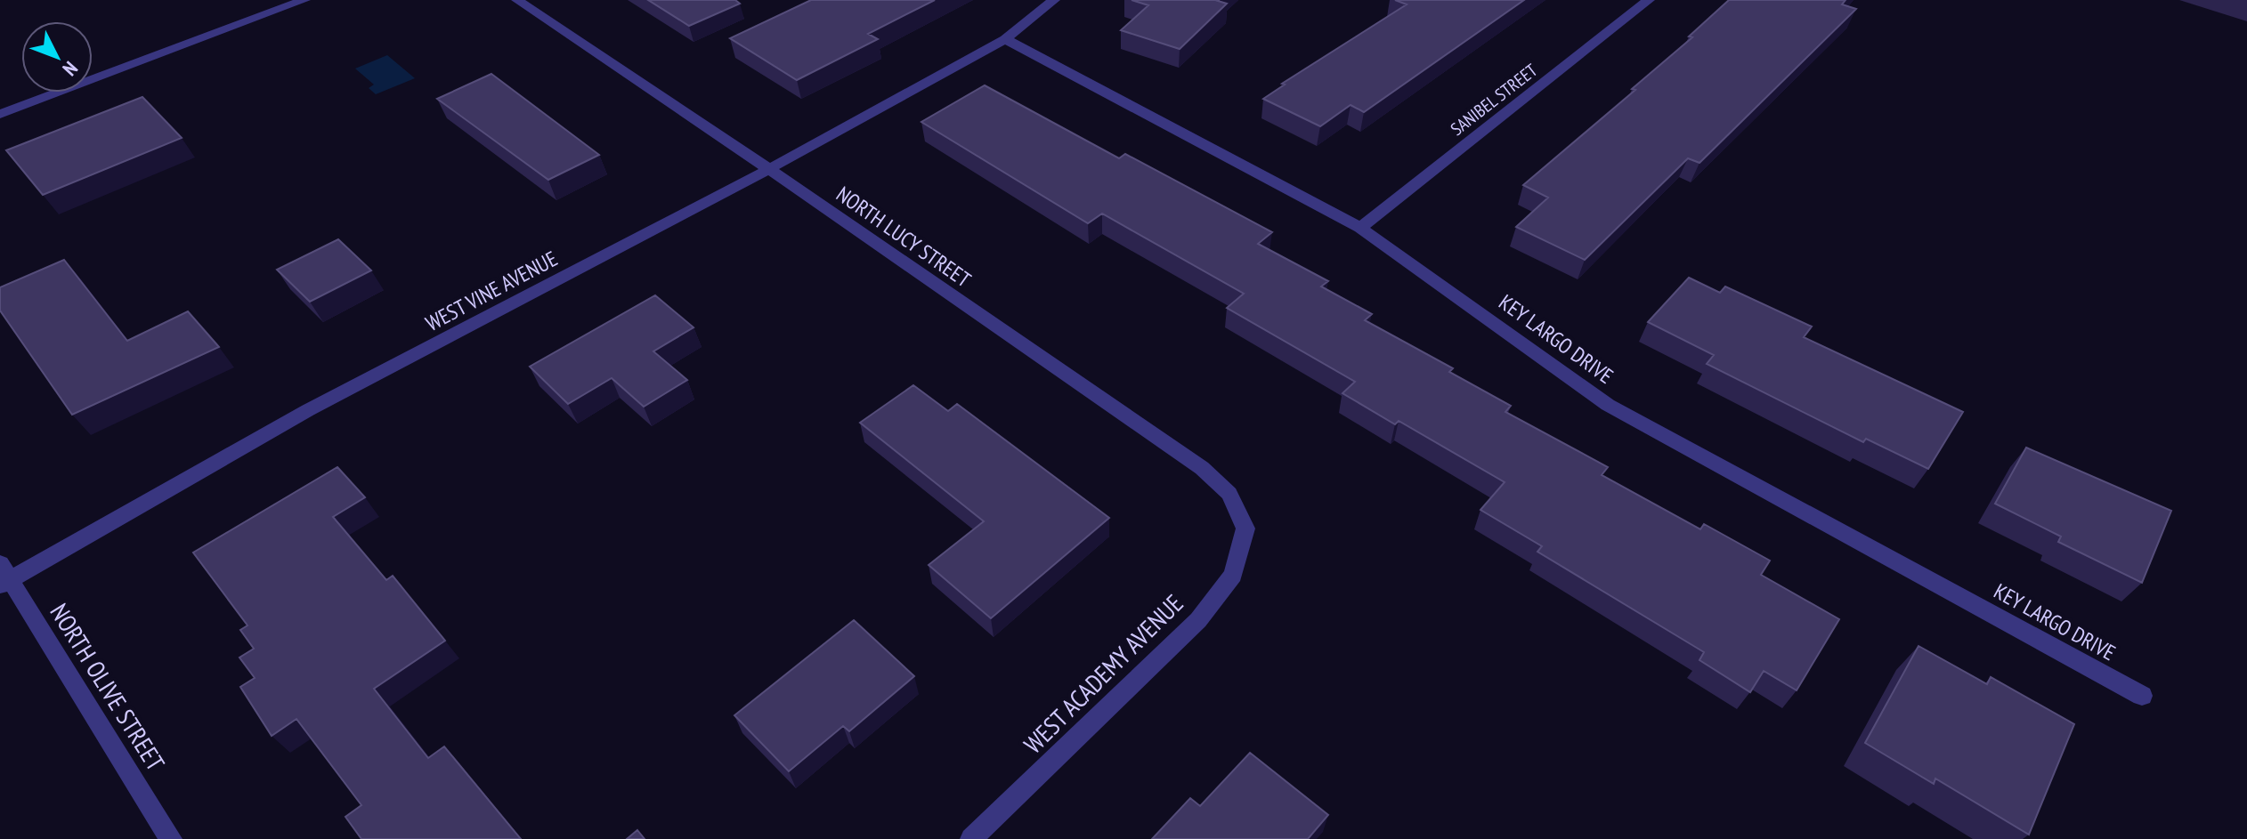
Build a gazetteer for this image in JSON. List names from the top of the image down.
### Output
{
  "streets": {
    "street": [
      "SANIBEL STREET",
      "NORTH LUCY STREET",
      "WEST VINE AVENUE",
      "KEY LARGO DRIVE",
      "WEST ACADEMY AVENUE",
      "NORTH OLIVE STREET"
    ]
  },
  "crossings": [
    ["SANIBEL STREET", "KEY LARGO DRIVE"],
    ["NORTH LUCY STREET", "WEST VINE AVENUE"],
    ["NORTH LUCY STREET", "WEST ACADEMY AVENUE"],
    ["WEST VINE AVENUE", "KEY LARGO DRIVE"],
    ["WEST VINE AVENUE", "NORTH OLIVE STREET"]
  ],
  "north": "bottom right"
}
